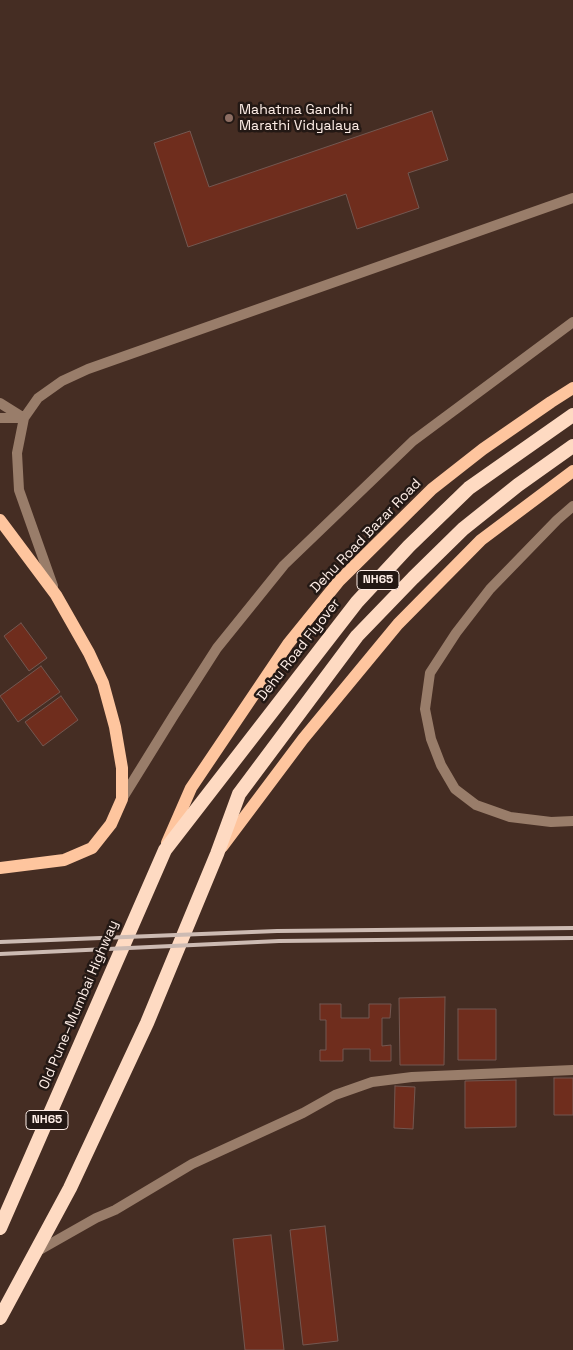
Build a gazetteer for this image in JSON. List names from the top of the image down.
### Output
{
  "streets": {
    "highway": ["NH65", "Dehu Road Flyover", "Old Pune–Mumbai Highway"],
    "main road": ["Dehu Road Bazar Road"]
  },
  "crossings": [
    ["Dehu Road Bazar Road", "Dehu Road Flyover"],
    ["Dehu Road Bazar Road", "Old Pune–Mumbai Highway"],
    ["Dehu Road Flyover", "Old Pune–Mumbai Highway"]
  ],
  "places": ["Mahatma Gandhi Marathi Vidyalaya"]
}
